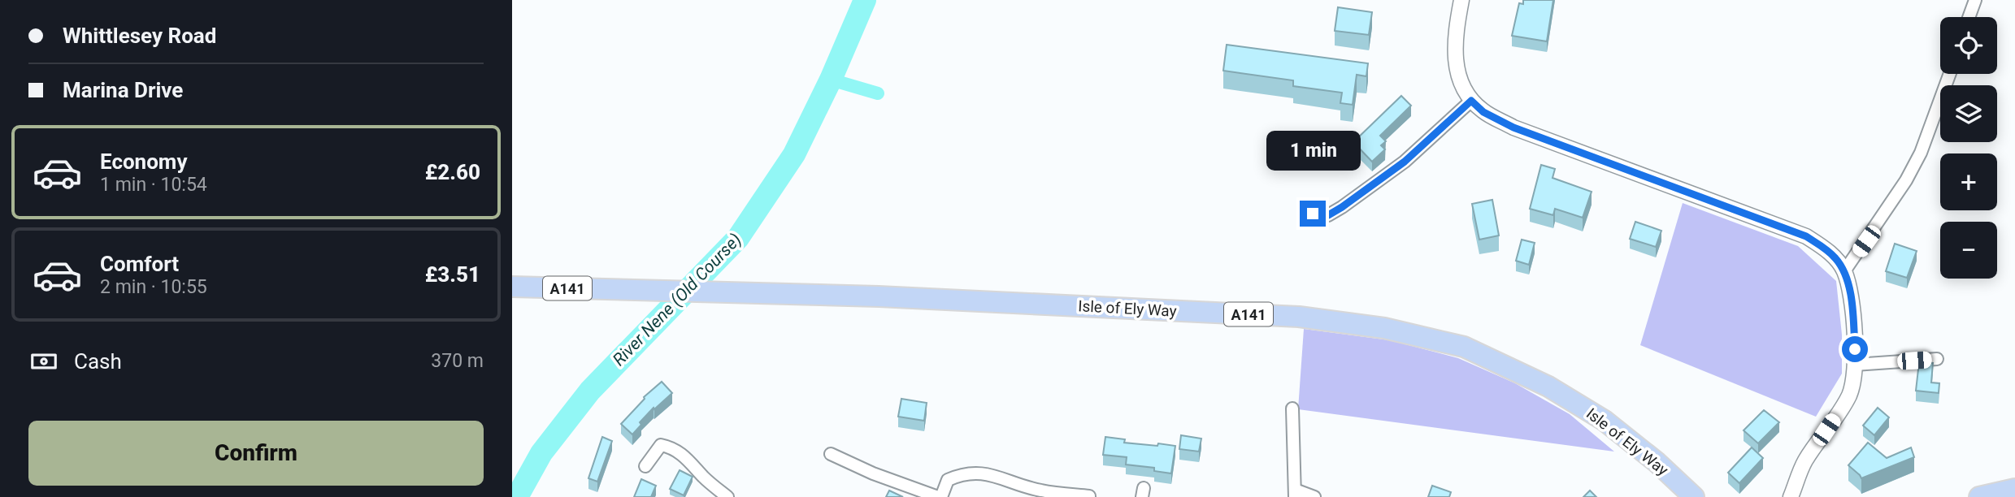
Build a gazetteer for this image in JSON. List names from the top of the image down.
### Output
{
  "streets": {
    "highway": ["A141", "Isle of Ely Way"]
  },
  "water": ["River Nene (Old Course)"],
  "page": {
    "banner": ["Whittlesey Road", "Marina Drive"],
    "map_buttons": ["+", "−"],
    "list": [
      {
        "name": "Economy",
        "note": "1 min · 10:54",
        "value": "£2.60"
      },
      {
        "name": "Comfort",
        "note": "2 min · 10:55",
        "value": "£3.51"
      }
    ],
    "bubble": "1 min",
    "pay": ["Cash", "370 m"],
    "buttons": "Confirm"
  }
}
